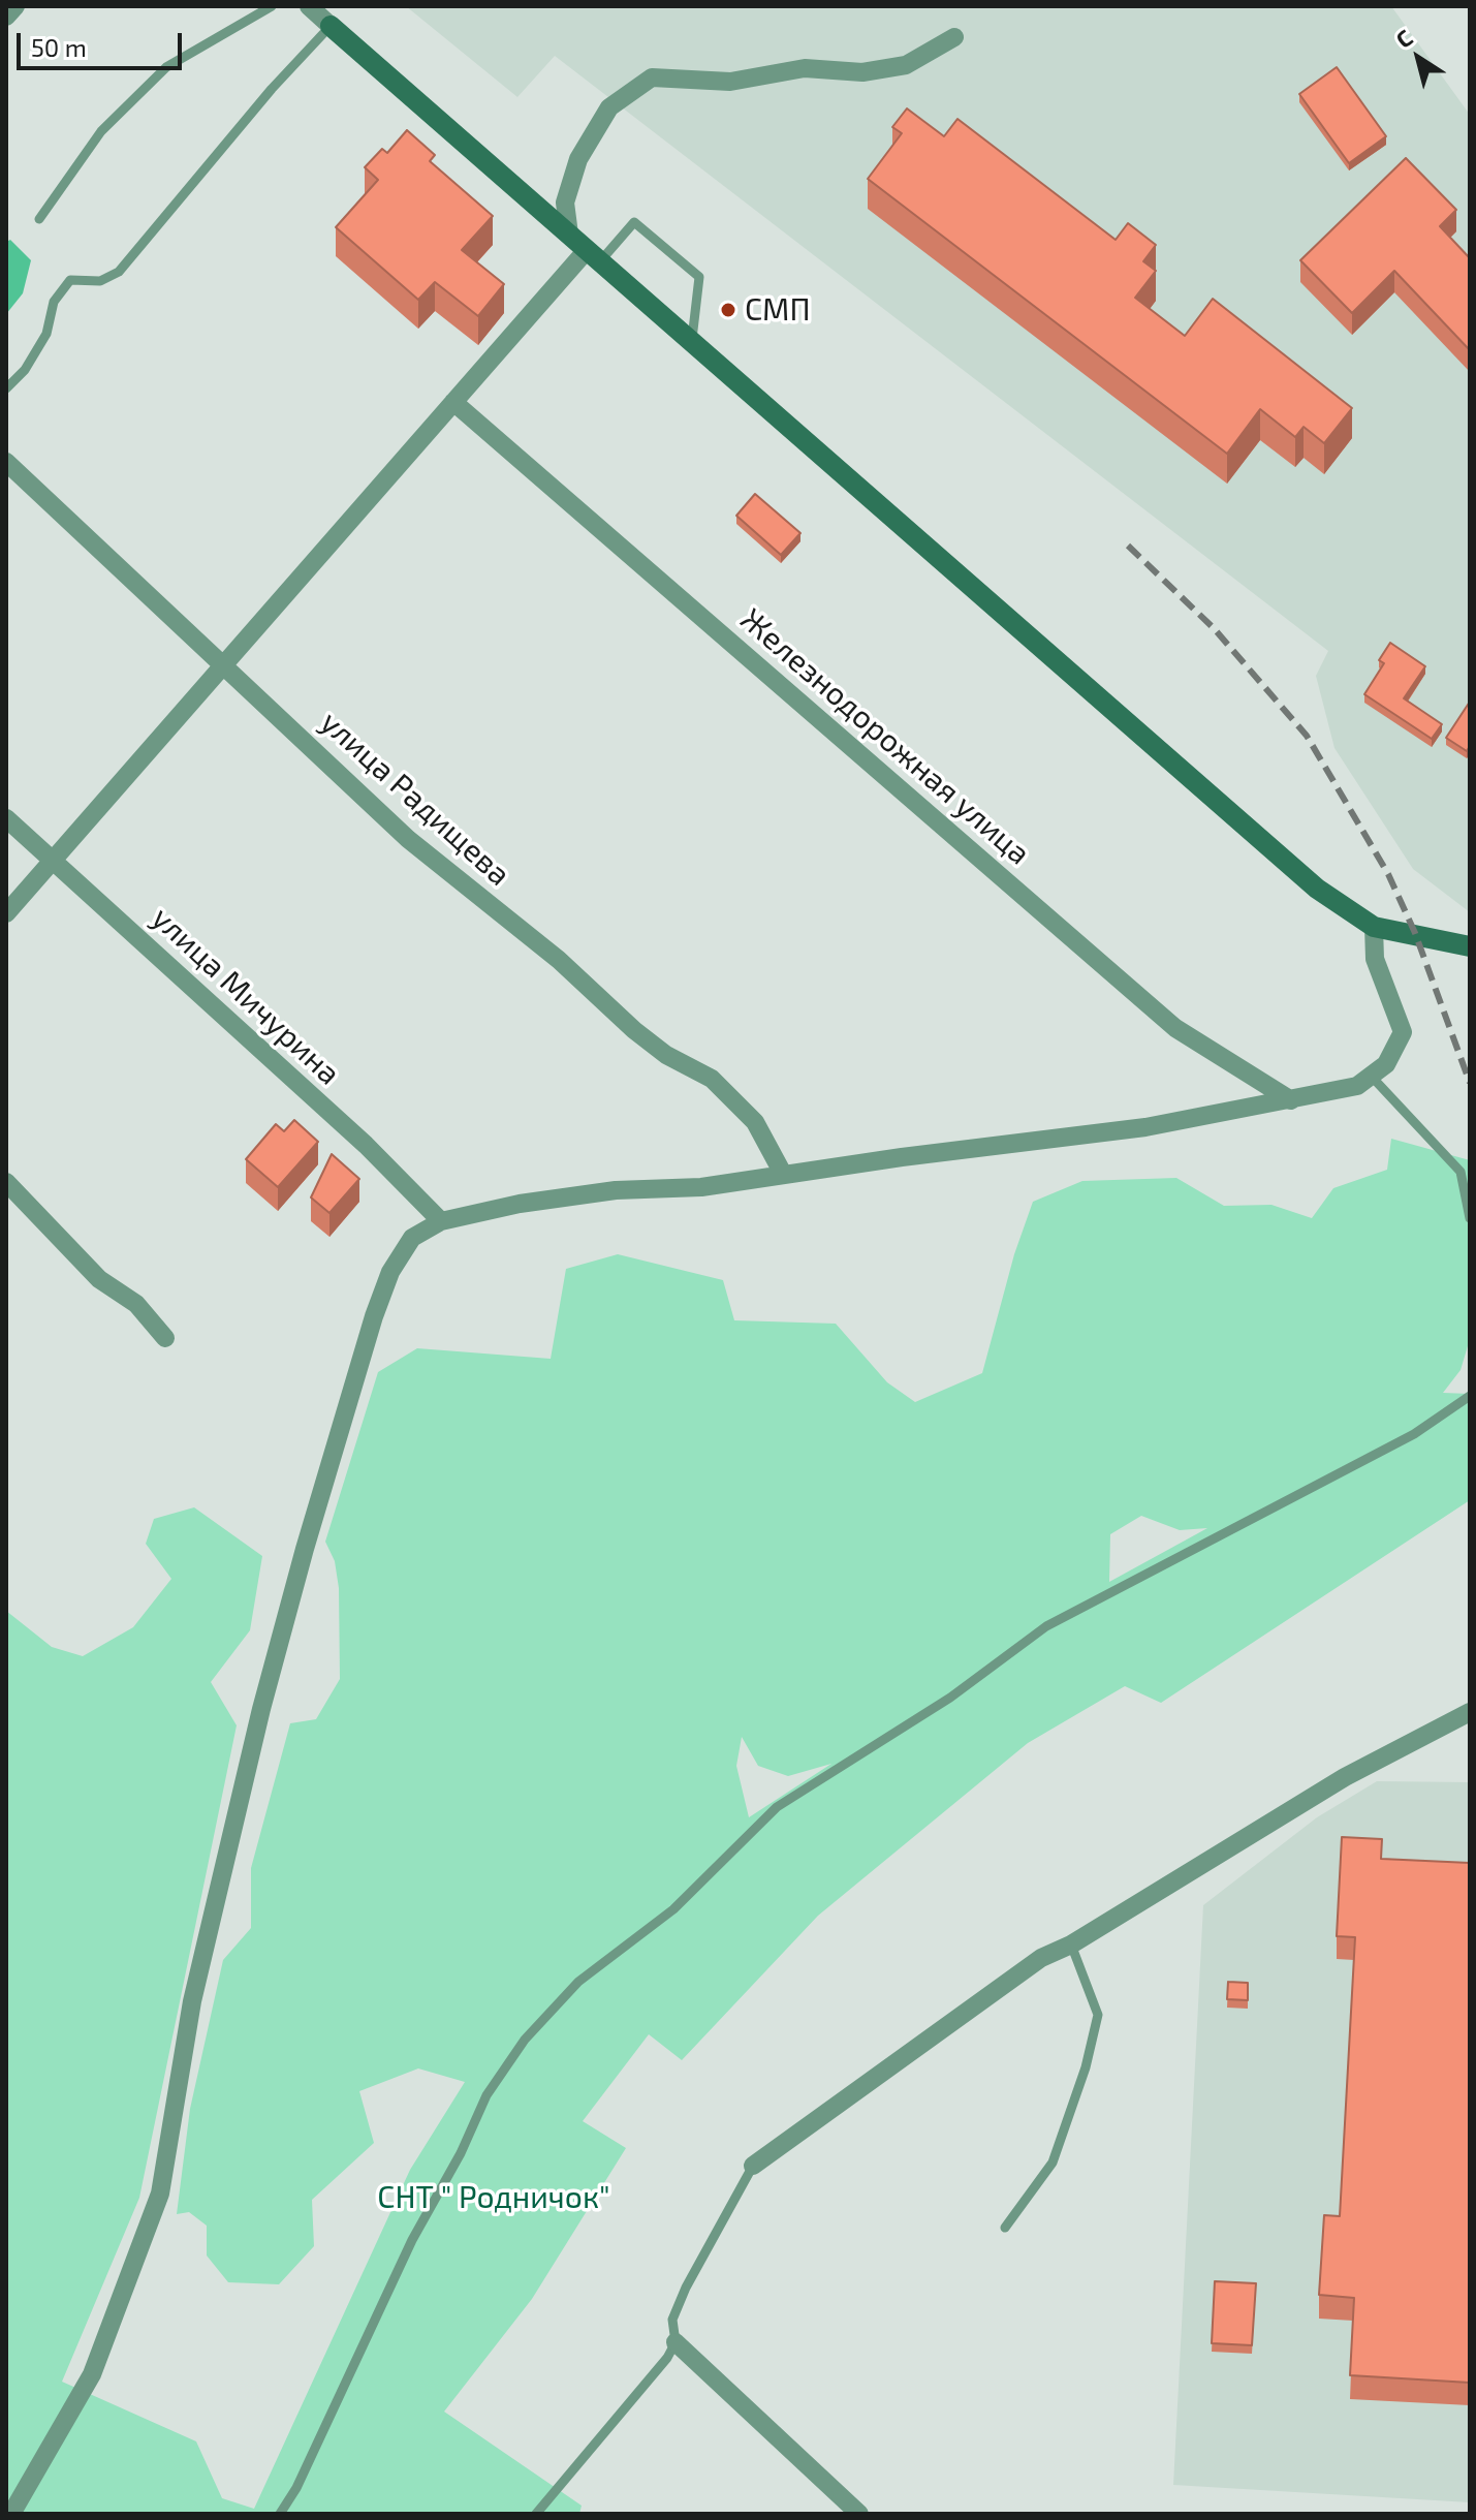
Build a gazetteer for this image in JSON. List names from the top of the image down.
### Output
{
  "streets": {
    "street": ["Железнодорожная улица", "улица Радищева", "улица Мичурина"]
  },
  "parks": ["СНТ \" Родничок\""],
  "places": ["СМП"],
  "scale_bar": "50 m",
  "north": "top left"
}
